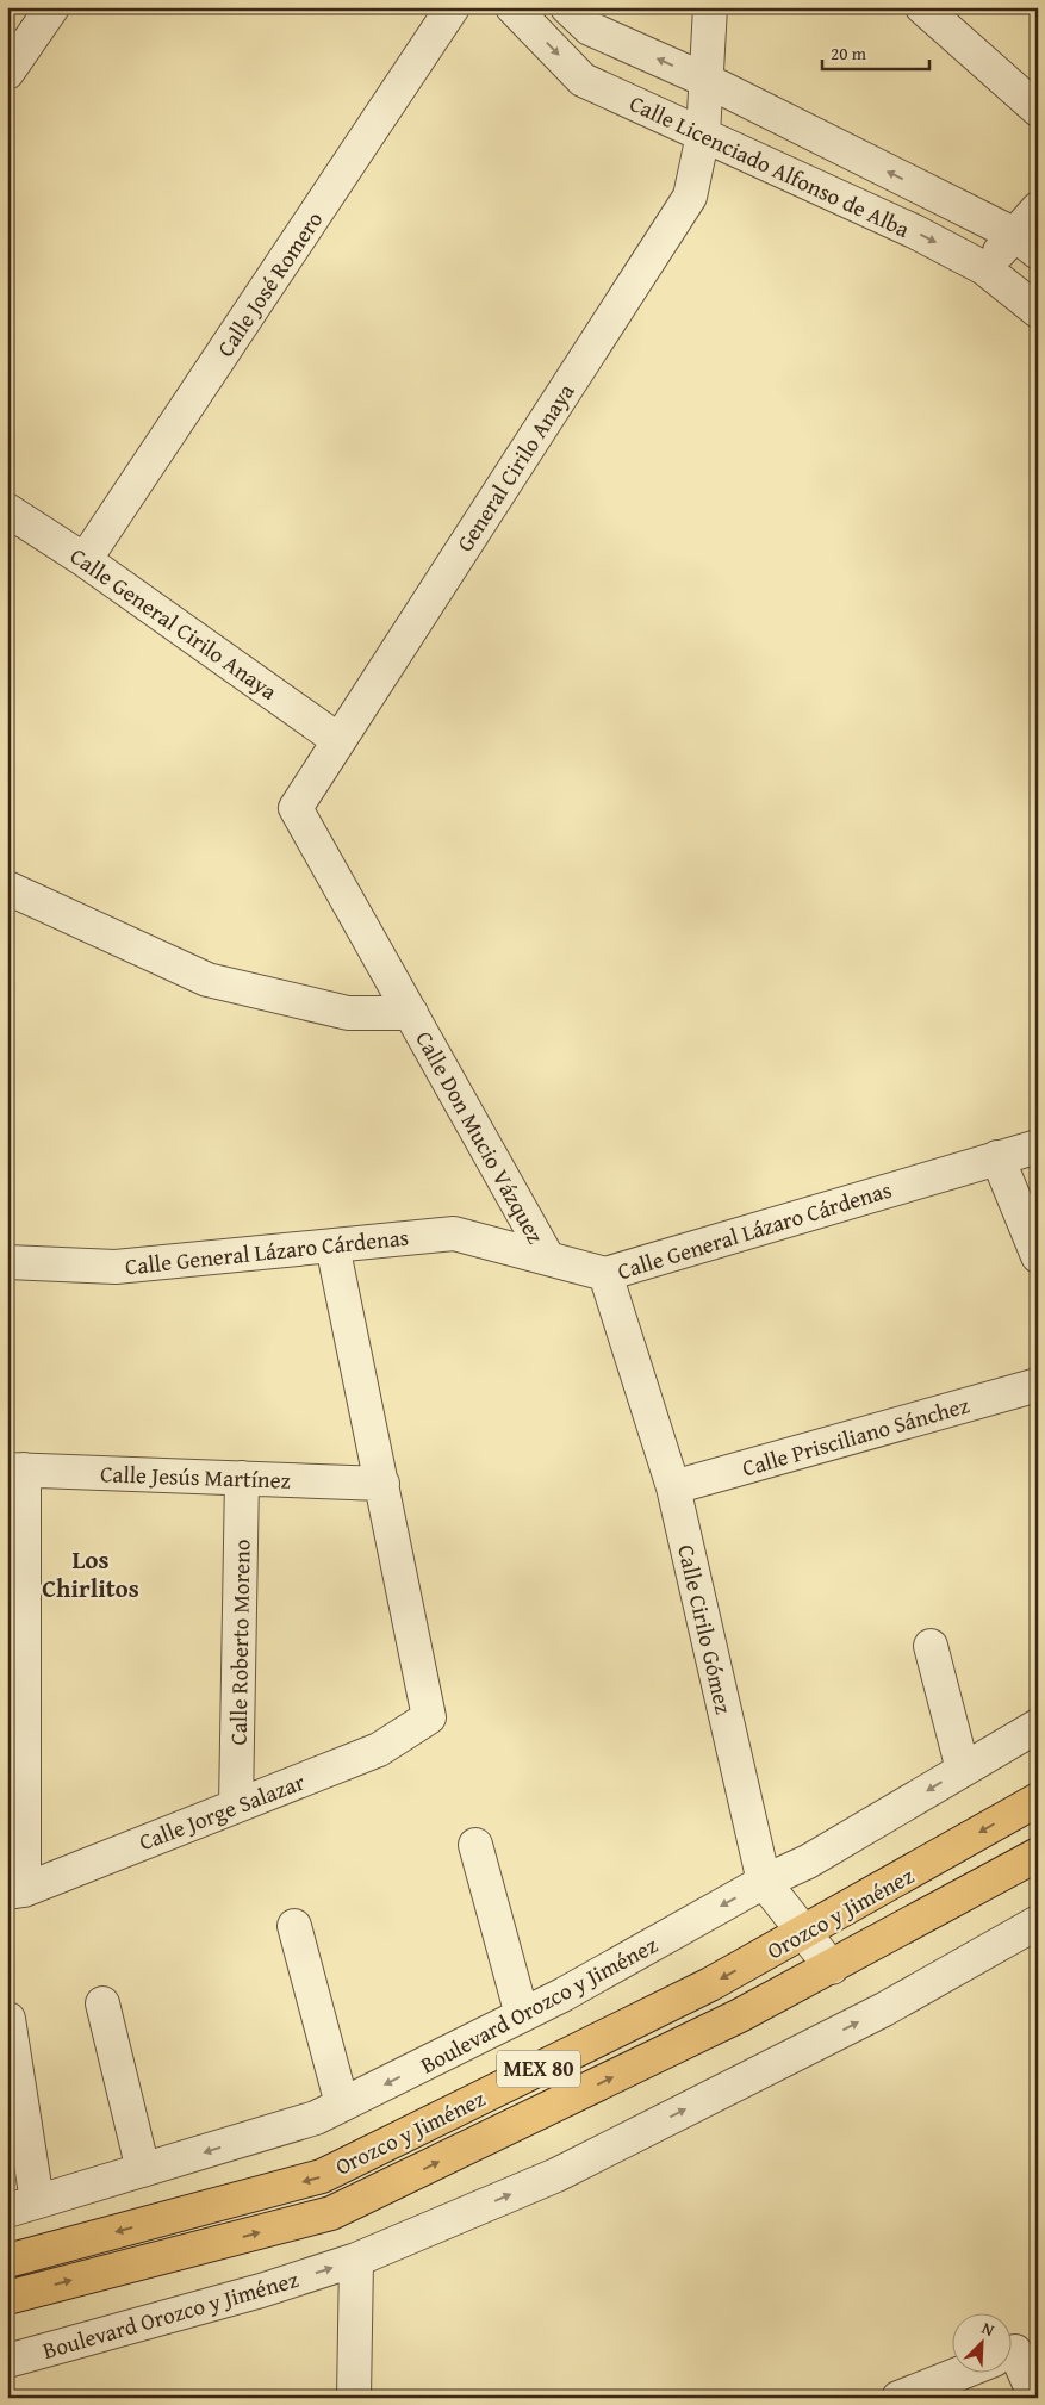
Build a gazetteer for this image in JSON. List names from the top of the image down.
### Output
{
  "streets": {
    "highway": ["Orozco y Jiménez", "MEX 80"],
    "street": [
      "Calle Licenciado Alfonso de Alba",
      "Calle José Romero",
      "General Cirilo Anaya",
      "Calle General Cirilo Anaya",
      "Calle Don Mucio Vázquez",
      "Calle General Lázaro Cárdenas",
      "Calle Prisciliano Sánchez",
      "Calle Jesús Martínez",
      "Calle Cirilo Gómez",
      "Calle Roberto Moreno",
      "Calle Jorge Salazar",
      "Boulevard Orozco y Jiménez"
    ]
  },
  "crossings": [
    ["Calle Licenciado Alfonso de Alba", "General Cirilo Anaya"],
    ["Calle José Romero", "Calle General Cirilo Anaya"],
    ["General Cirilo Anaya", "Calle General Cirilo Anaya"],
    ["General Cirilo Anaya", "Calle Don Mucio Vázquez"],
    ["Calle Don Mucio Vázquez", "Calle General Lázaro Cárdenas"],
    ["Calle General Lázaro Cárdenas", "Calle Cirilo Gómez"],
    ["Calle Prisciliano Sánchez", "Calle Cirilo Gómez"],
    ["Calle Jesús Martínez", "Calle Roberto Moreno"],
    ["Calle Jesús Martínez", "Calle Jorge Salazar"],
    ["Calle Cirilo Gómez", "Orozco y Jiménez"],
    ["Calle Cirilo Gómez", "Boulevard Orozco y Jiménez"],
    ["Calle Roberto Moreno", "Calle Jorge Salazar"]
  ],
  "districts": ["Los Chirlitos"],
  "scale_bar": "20 m",
  "north": "top right"
}
